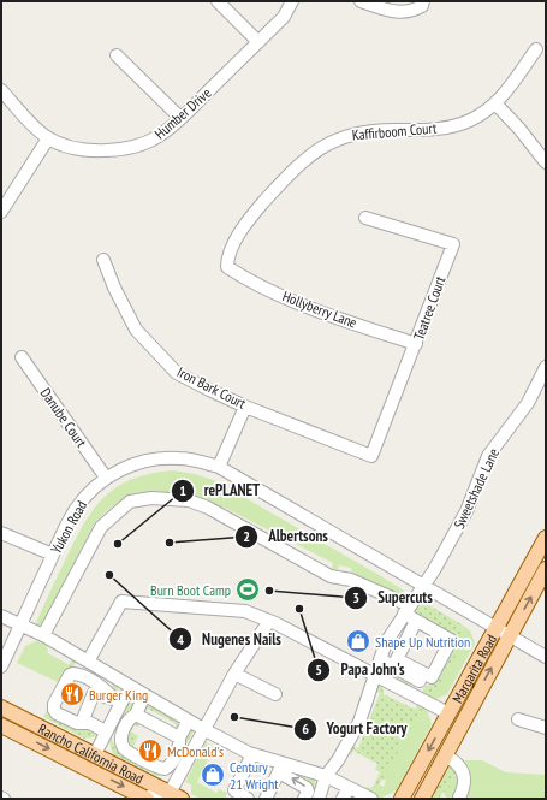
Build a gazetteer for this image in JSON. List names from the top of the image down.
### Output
{
  "streets": {
    "main road": ["Margarita Road", "Rancho California Road"],
    "street": [
      "Humber Drive",
      "Kaffirboom Court",
      "Teatree Court",
      "Hollyberry Lane",
      "Iron Bark Court",
      "Danube Court",
      "Sweetshade Lane",
      "Yukon Road"
    ]
  },
  "crossings": [
    ["Kaffirboom Court", "Hollyberry Lane"],
    ["Teatree Court", "Hollyberry Lane"],
    ["Teatree Court", "Iron Bark Court"],
    ["Danube Court", "Yukon Road"],
    ["Sweetshade Lane", "Yukon Road"],
    ["Yukon Road", "Margarita Road"]
  ],
  "places": {
    "other": [
      "Albertsons",
      "rePLANET",
      "Nugenes Nails",
      "Supercuts",
      "Papa John's",
      "Yogurt Factory"
    ],
    "sports": ["Burn Boot Camp"],
    "shop": ["Shape Up Nutrition", "Century 21 Wright"],
    "restaurant": ["Burger King", "McDonald's"]
  }
}
